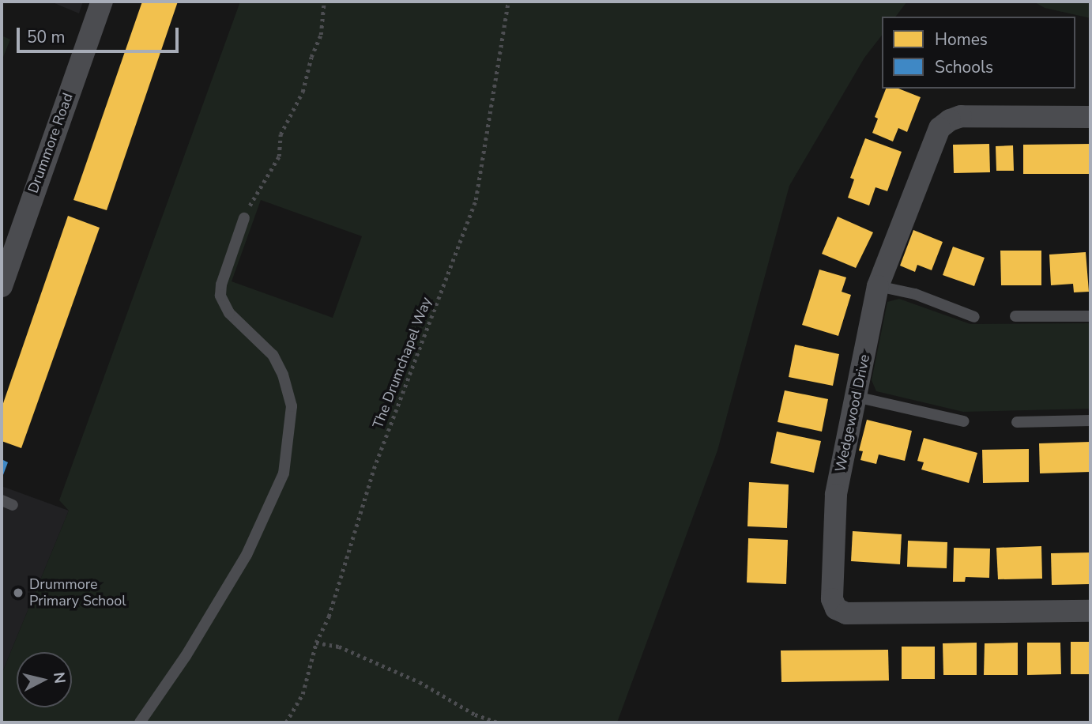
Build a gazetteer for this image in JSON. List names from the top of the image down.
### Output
{
  "streets": {
    "street": ["Drummore Road", "Wedgewood Drive"],
    "path": ["The Drumchapel Way"]
  },
  "places": ["Drummore Primary School"],
  "legend": ["Homes", "Schools"],
  "scale_bar": "50 m",
  "north": "right"
}
